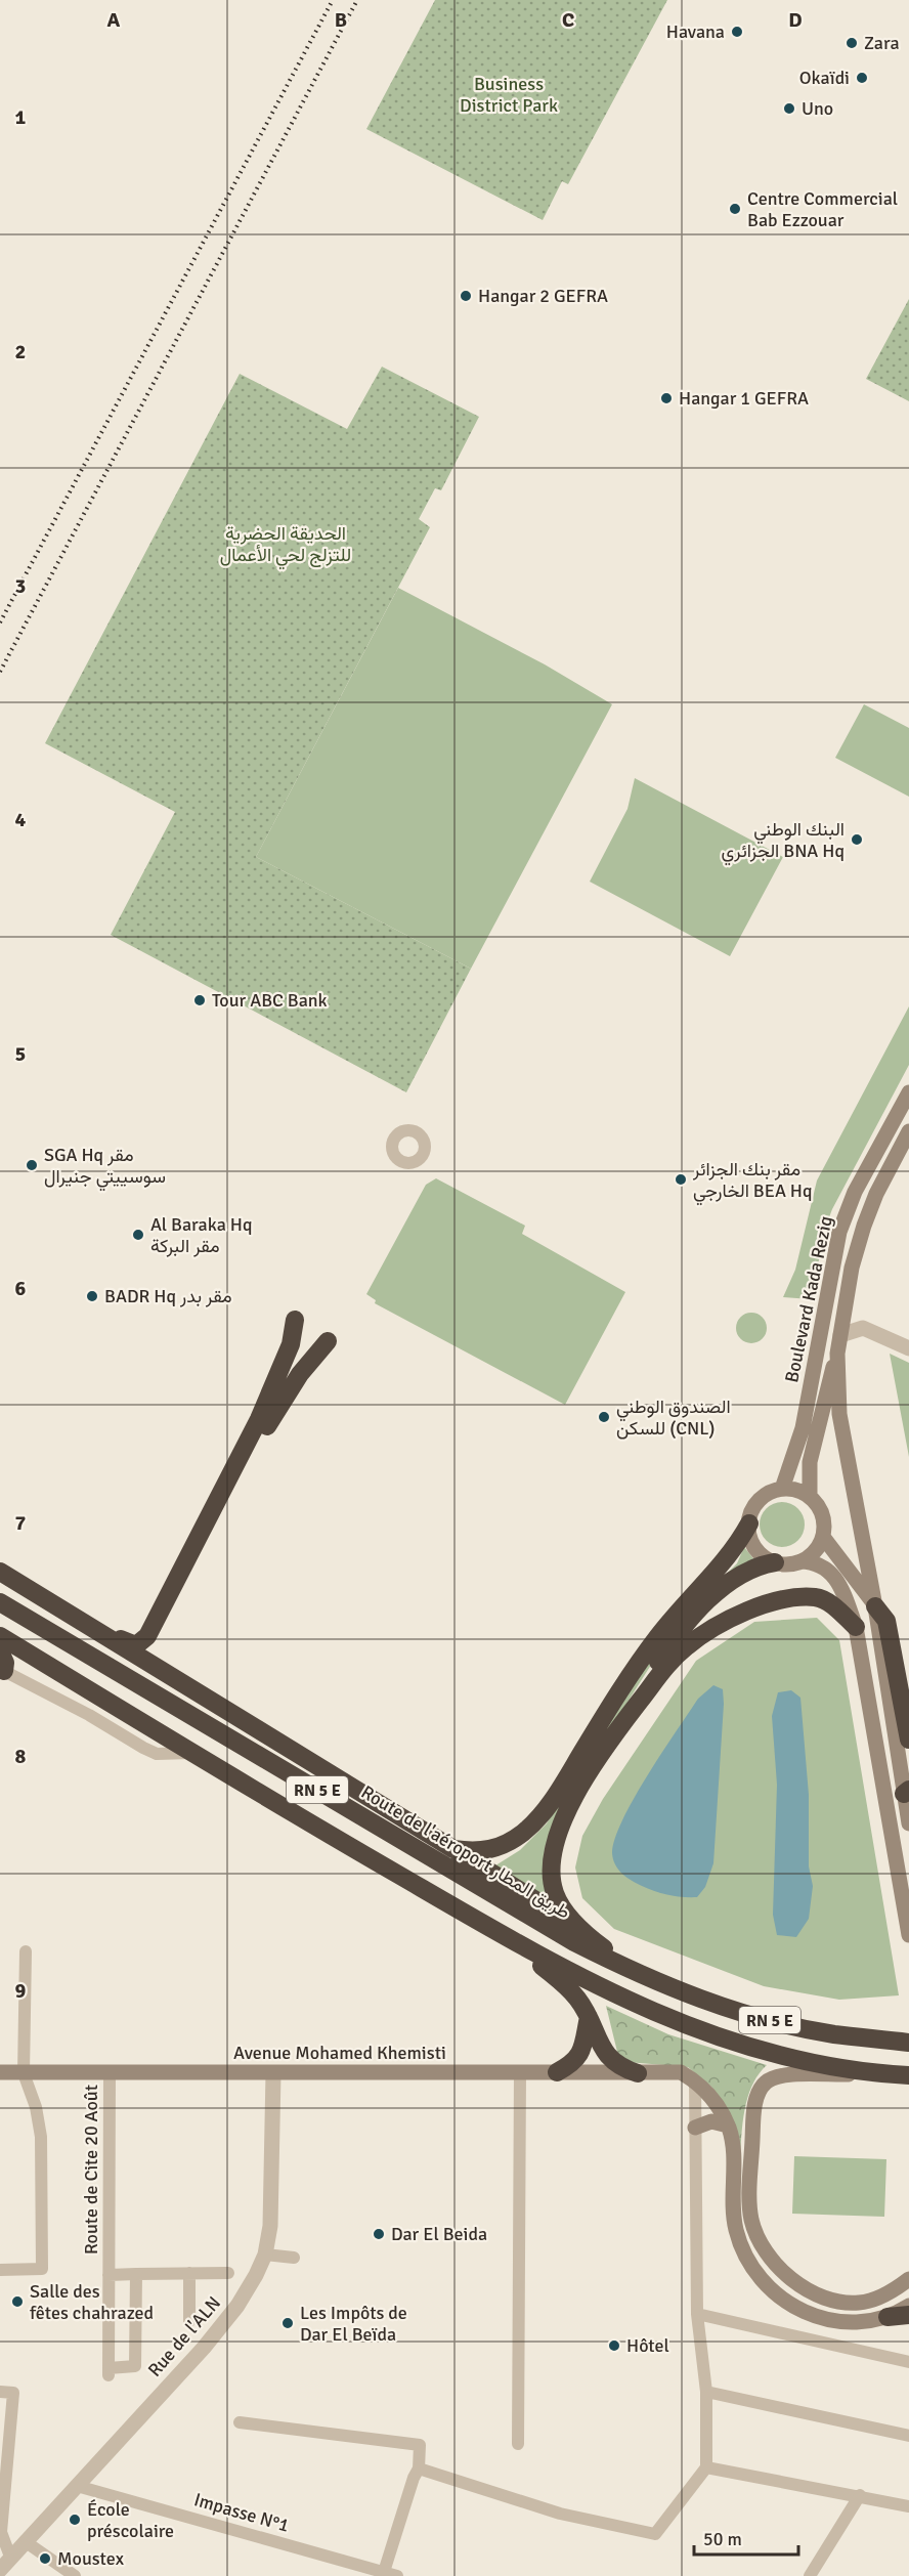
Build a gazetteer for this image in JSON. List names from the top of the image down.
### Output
{
  "streets": {
    "highway": ["RN 5 E", "Route de l'aéroport طريق المطار"],
    "main road": ["Boulevard Kada Rezig", "Avenue Mohamed Khemisti"],
    "street": ["Route de Cite 20 Août", "Rue de l'ALN", "Impasse N°1"]
  },
  "crossings": [
    ["Avenue Mohamed Khemisti", "Route de Cite 20 Août"],
    ["Avenue Mohamed Khemisti", "Rue de l'ALN"],
    ["Rue de l'ALN", "Impasse N°1"]
  ],
  "parks": ["Business District Park", "الحديقة الحضرية للتزلج لحي الأعمال"],
  "places": [
    "Havana",
    "Zara",
    "Okaïdi",
    "Uno",
    "Centre Commercial Bab Ezzouar",
    "Hangar 2 GEFRA",
    "Hangar 1 GEFRA",
    "البنك الوطني الجزائري BNA Hq",
    "Tour ABC Bank",
    "SGA Hq مقر سوسييتي جنيرال",
    "مقر بنك الجزائر الخارجي BEA Hq",
    "Al Baraka Hq مقر البركة",
    "BADR Hq مقر بدر",
    "الصندوق الوطني للسكن (CNL)",
    "Dar El Beida",
    "Salle des fêtes chahrazed",
    "Les Impôts de Dar El Beïda",
    "Hôtel",
    "École préscolaire",
    "Moustex"
  ],
  "scale_bar": "50 m",
  "grid": {
    "columns": [
      "A",
      "B",
      "C",
      "D"
    ],
    "rows": [
      "1",
      "2",
      "3",
      "4",
      "5",
      "6",
      "7",
      "8",
      "9"
    ]
  }
}
